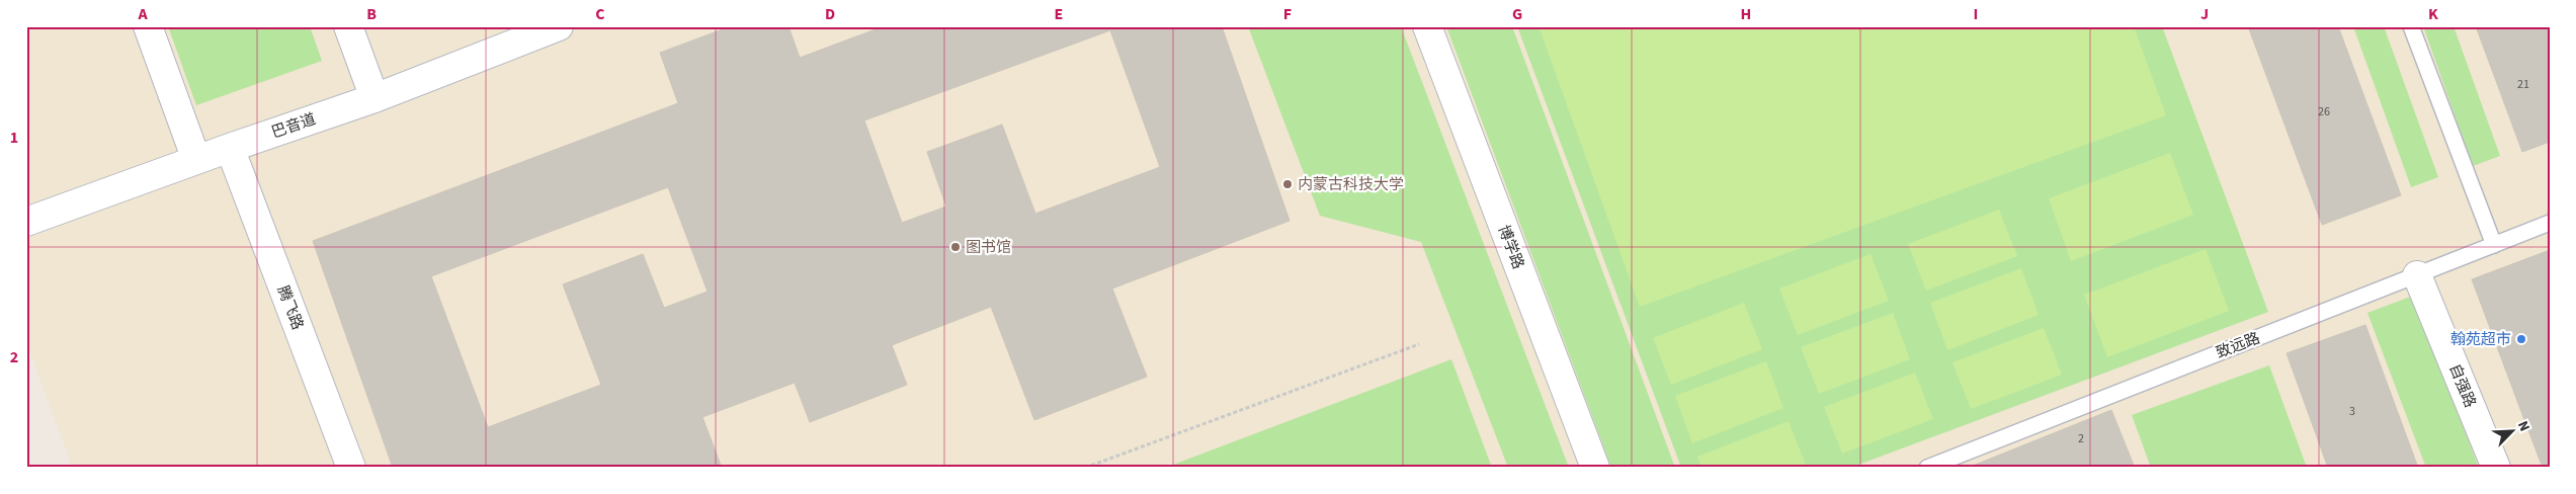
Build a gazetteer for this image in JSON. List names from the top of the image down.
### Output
{
  "streets": {
    "street": [
      "巴音道",
      "博学路",
      "腾飞路",
      "自强路"
    ],
    "lane": ["致远路"]
  },
  "crossings": [
    ["巴音道", "腾飞路"],
    ["致远路", "自强路"]
  ],
  "places": ["内蒙古科技大学", "图书馆", "翰苑超市"],
  "house_numbers": [
    "21",
    "26",
    "3",
    "2"
  ],
  "north": "top right",
  "grid": {
    "columns": [
      "A",
      "B",
      "C",
      "D",
      "E",
      "F",
      "G",
      "H",
      "I",
      "J",
      "K"
    ],
    "rows": ["1", "2"]
  }
}
